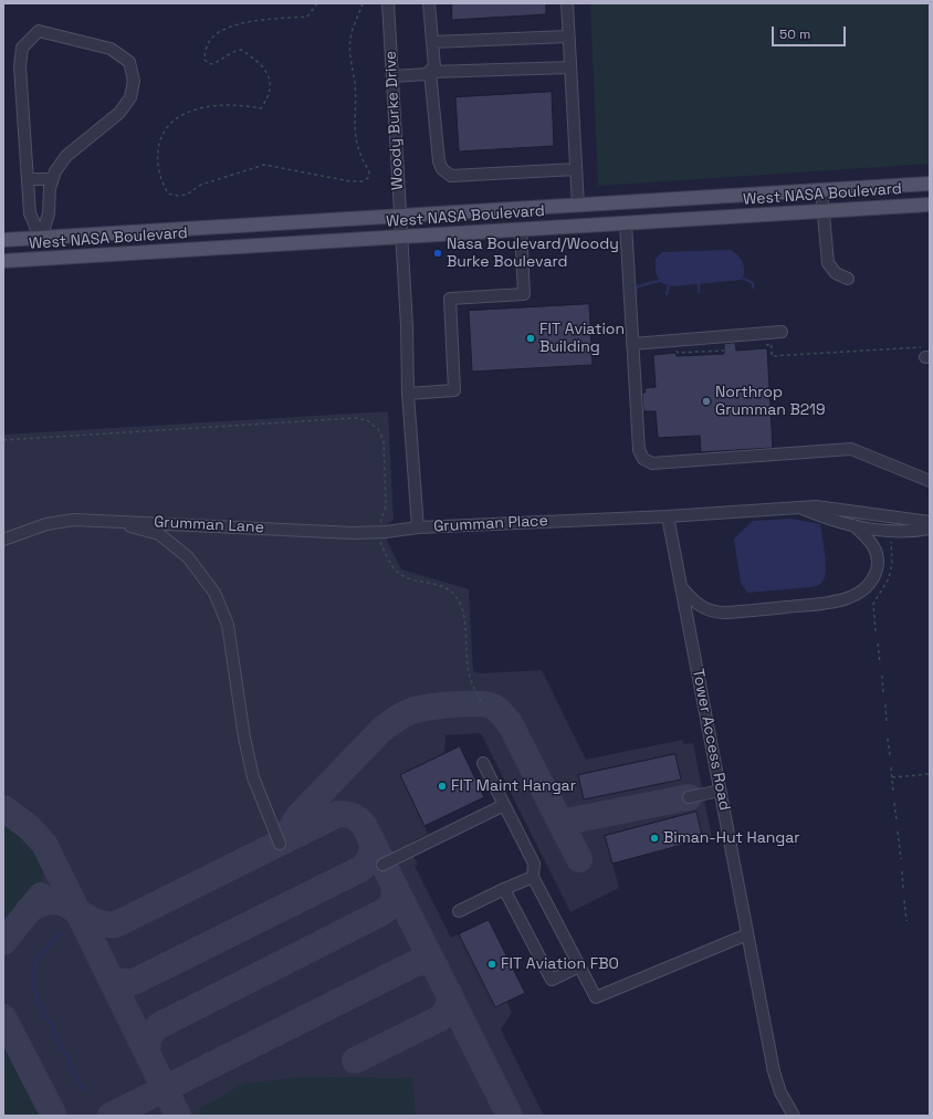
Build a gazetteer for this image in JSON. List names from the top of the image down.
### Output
{
  "streets": {
    "main road": ["West NASA Boulevard"],
    "street": [
      "Woody Burke Drive",
      "Grumman Place",
      "Grumman Lane",
      "Tower Access Road"
    ]
  },
  "crossings": [
    ["Woody Burke Drive", "West NASA Boulevard"],
    ["Woody Burke Drive", "Grumman Place"],
    ["West NASA Boulevard", "Grumman Place"],
    ["Grumman Place", "Grumman Lane"],
    ["Grumman Place", "Tower Access Road"]
  ],
  "places": [
    "Nasa Boulevard/Woody Burke Boulevard",
    "FIT Aviation Building",
    "Northrop Grumman B219",
    "FIT Maint Hangar",
    "Biman-Hut Hangar",
    "FIT Aviation FBO"
  ],
  "scale_bar": "50 m"
}
